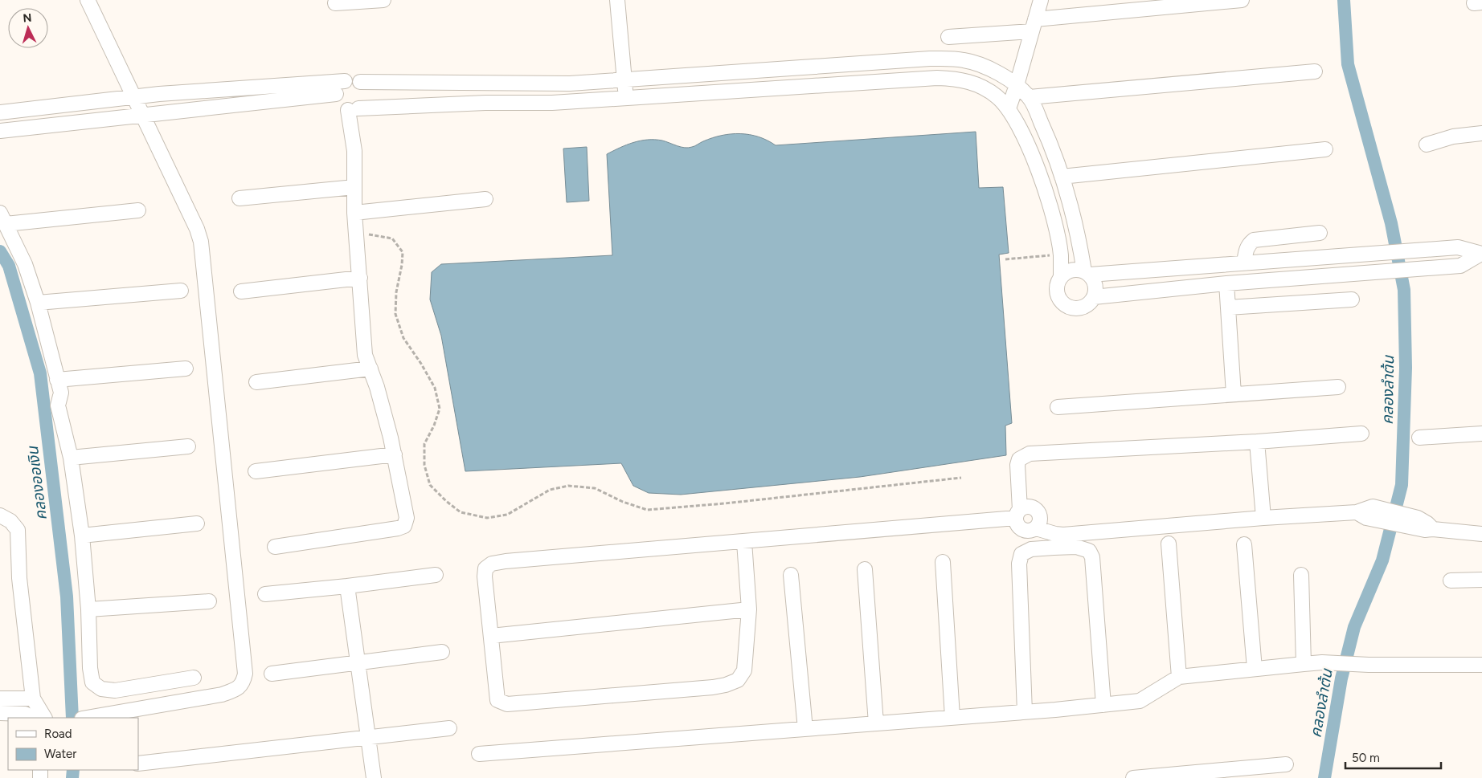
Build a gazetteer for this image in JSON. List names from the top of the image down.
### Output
{
  "water": ["คลองลำต้น", "คลองออเงิน"],
  "legend": ["Road", "Water"],
  "scale_bar": "50 m",
  "north": "top"
}
